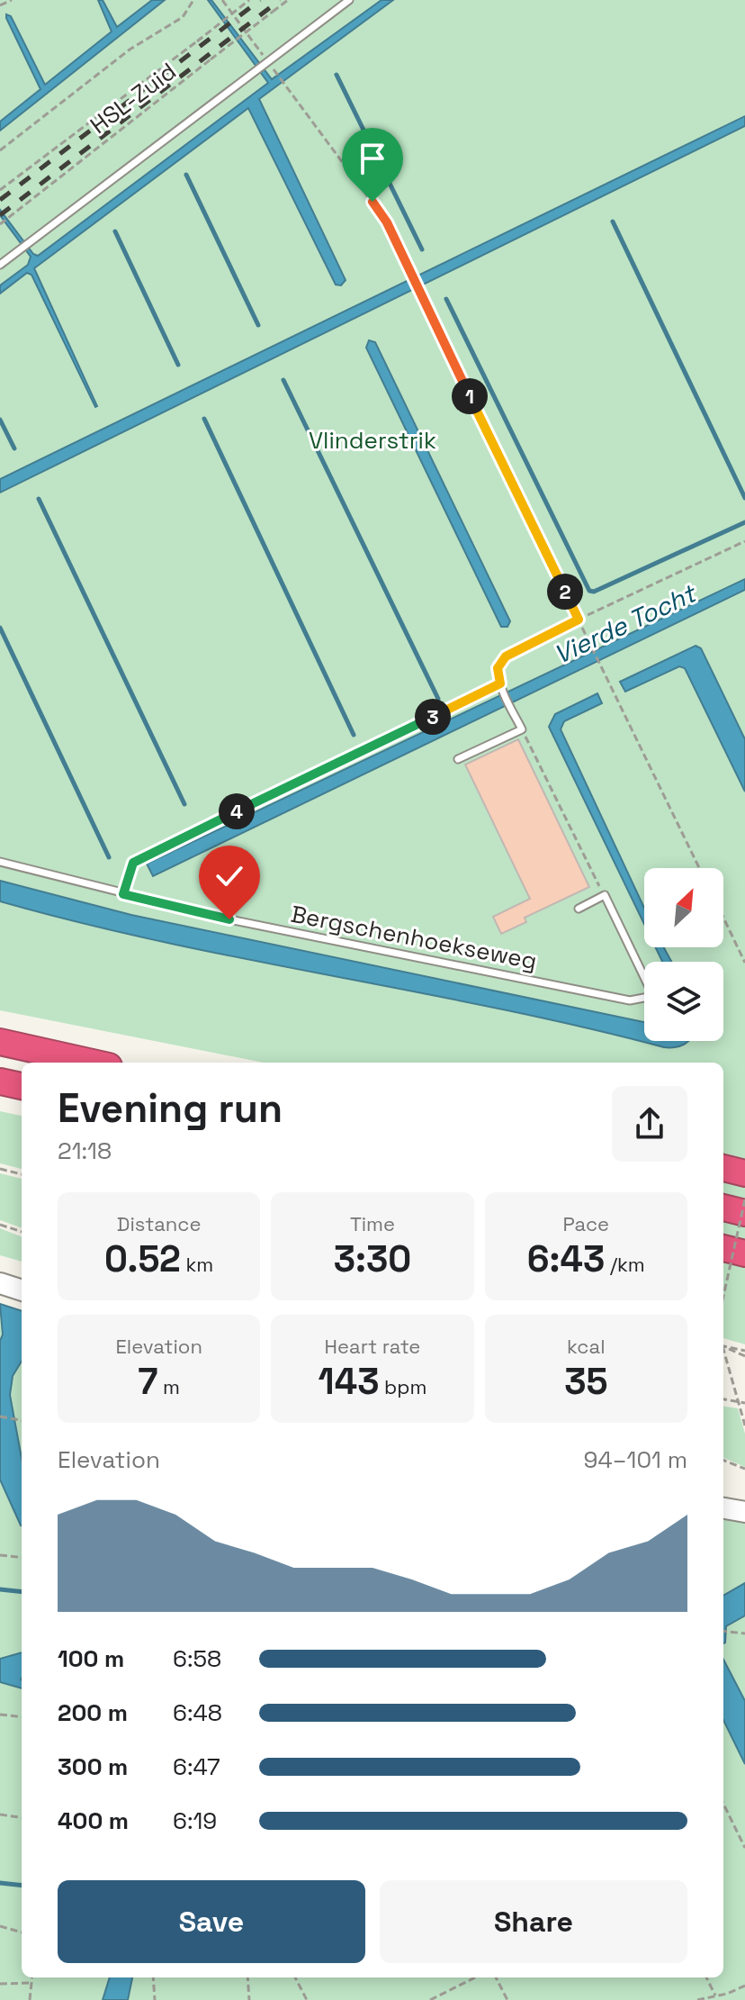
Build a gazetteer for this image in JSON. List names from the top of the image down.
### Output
{
  "streets": {
    "lane": ["Bergschenhoekseweg"],
    "path": ["HSL-Zuid"]
  },
  "water": ["Vierde Tocht"],
  "parks": ["Vlinderstrik"],
  "north": "top right",
  "page": {
    "pins": [
      "1",
      "2",
      "3",
      "4"
    ],
    "heading": ["Evening run", "21:18"],
    "stats": [
      ["Distance", "0.52 km"],
      ["Time", "3:30"],
      ["Pace", "6:43 /km"],
      ["Elevation", "7 m"],
      ["Heart rate", "143 bpm"],
      ["kcal", "35"]
    ],
    "chart": ["Elevation", "94–101 m"],
    "list": [
      {
        "name": "100 m",
        "note": "6:58"
      },
      {
        "name": "200 m",
        "note": "6:48"
      },
      {
        "name": "300 m",
        "note": "6:47"
      },
      {
        "name": "400 m",
        "note": "6:19"
      }
    ],
    "buttons": ["Save", "Share"]
  }
}
